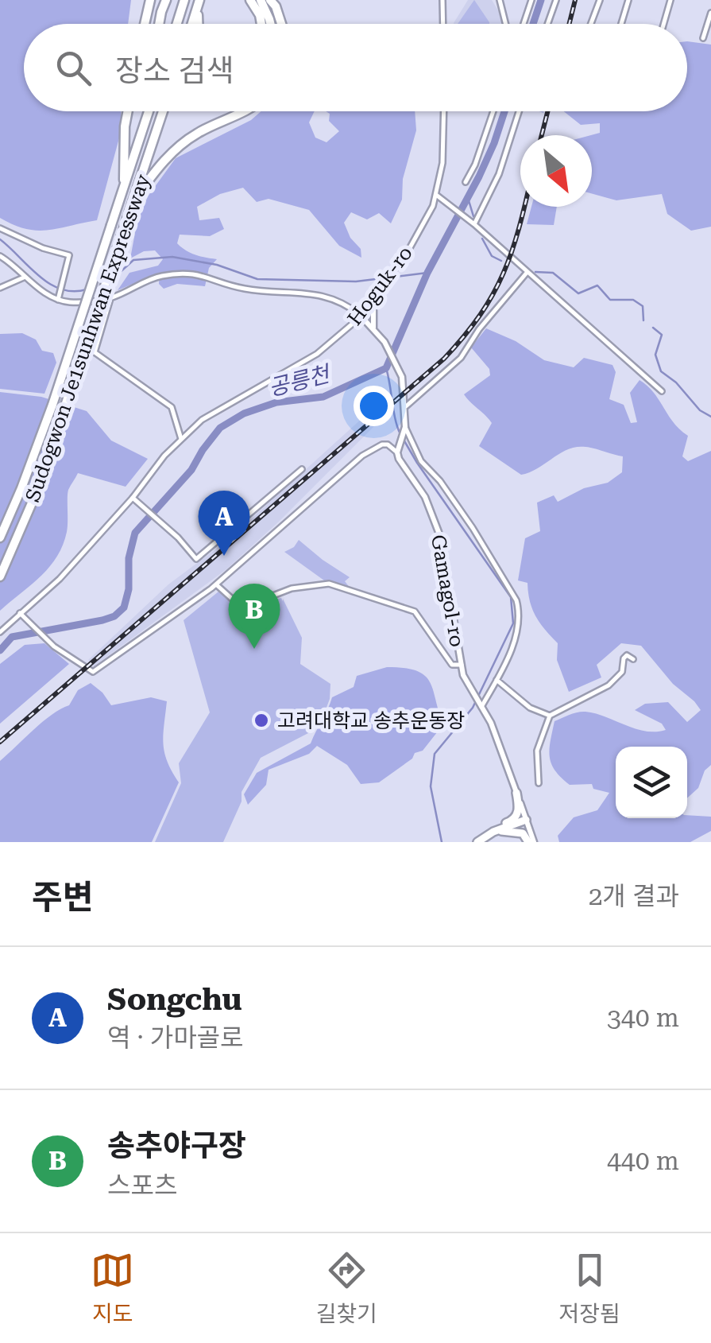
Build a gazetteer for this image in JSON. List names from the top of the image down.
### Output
{
  "streets": {
    "highway": ["Sudogwon Je1sunhwan Expressway"],
    "main road": ["Gamagol-ro"],
    "street": ["Hoguk-ro"]
  },
  "water": ["공릉천"],
  "places": ["고려대학교 송추운동장"],
  "north": "bottom right",
  "page": {
    "search": "장소 검색",
    "pins": ["A", "B"],
    "heading": ["주변", "2개 결과"],
    "list": [
      {
        "mark": "A",
        "name": "Songchu",
        "note": "역 · 가마골로",
        "value": "340 m"
      },
      {
        "mark": "B",
        "name": "송추야구장",
        "note": "스포츠",
        "value": "440 m"
      }
    ],
    "nav": ["지도", "길찾기", "저장됨"]
  }
}
